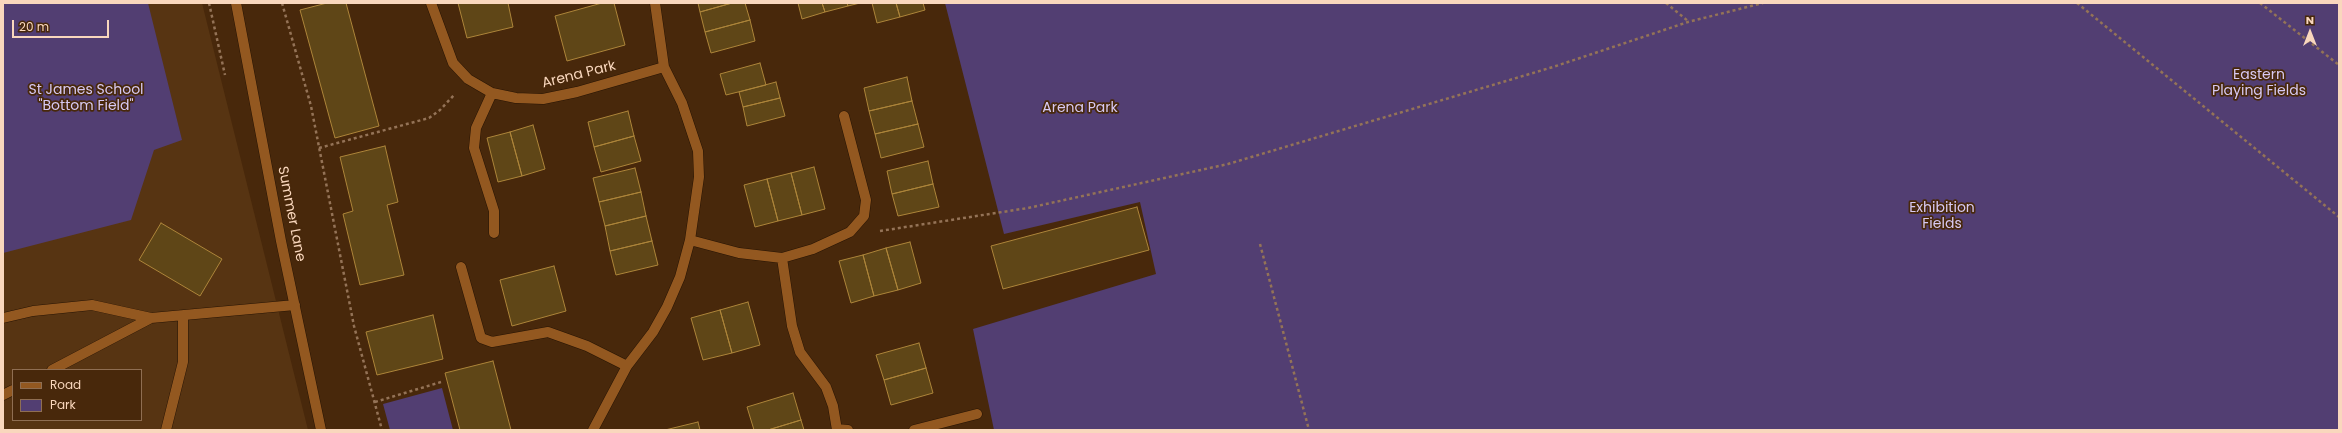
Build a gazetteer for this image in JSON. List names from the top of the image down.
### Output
{
  "streets": {
    "street": ["Arena Park", "Summer Lane"]
  },
  "parks": [
    "Eastern Playing Fields",
    "St James School \"Bottom Field\"",
    "Arena Park",
    "Exhibition Fields"
  ],
  "legend": ["Road", "Park"],
  "scale_bar": "20 m",
  "north": "top"
}
